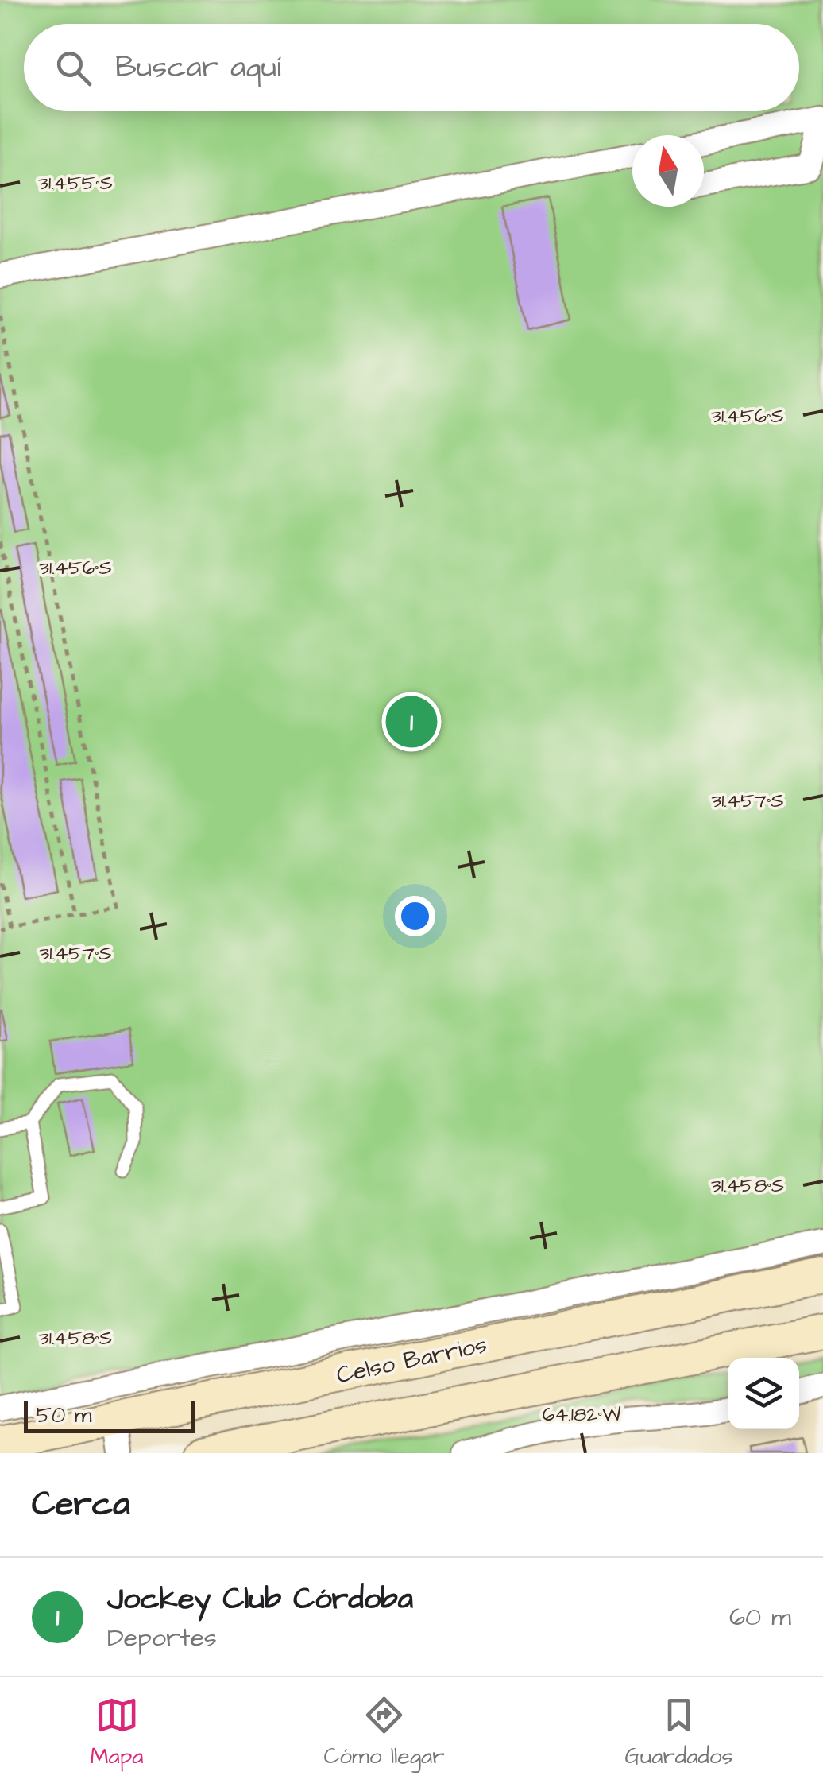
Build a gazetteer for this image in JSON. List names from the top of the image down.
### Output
{
  "streets": {
    "main road": ["Celso Barrios"]
  },
  "scale_bar": "50 m",
  "north": "top",
  "page": {
    "search": "Buscar aquí",
    "pins": "1",
    "scale": "50 m",
    "heading": "Cerca",
    "list": [
      {
        "mark": "1",
        "name": "Jockey Club Córdoba",
        "note": "Deportes",
        "value": "60 m"
      }
    ],
    "nav": ["Mapa", "Cómo llegar", "Guardados"]
  },
  "coordinates": [
    "31.455°S",
    "31.456°S",
    "31.457°S",
    "31.458°S",
    "64.182°W"
  ]
}
